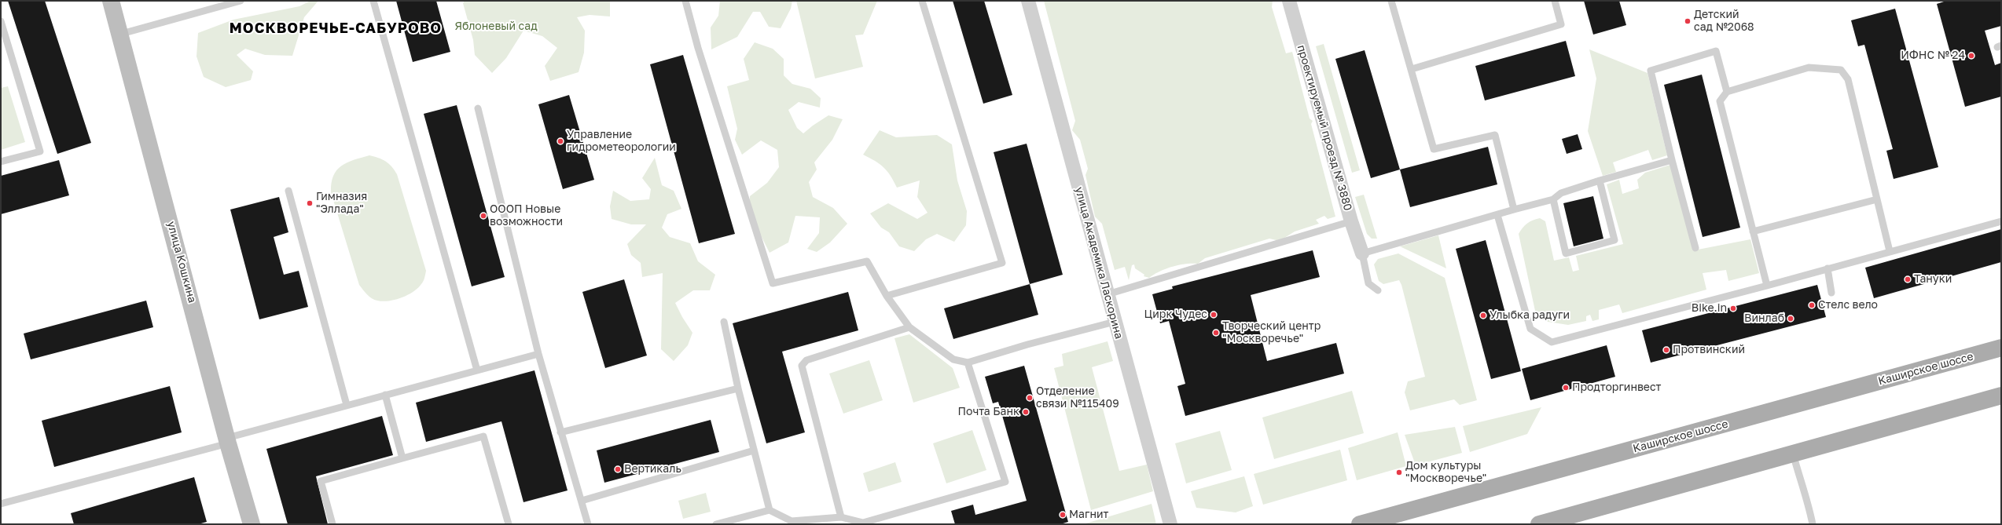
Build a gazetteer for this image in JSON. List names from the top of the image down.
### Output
{
  "streets": {
    "main road": ["улица Кошкина", "Каширское шоссе"],
    "street": ["проектируемый проезд № 3880", "улица Академика Ласкорина"]
  },
  "districts": ["МОСКВОРЕЧЬЕ-САБУРОВО"],
  "parks": ["Яблоневый сад"],
  "places": [
    "Детский сад №2068",
    "ИФНС № 24",
    "Управление гидрометеорологии",
    "Гимназия \"Эллада\"",
    "ОООП Новые возможности",
    "Тануки",
    "Стелс вело",
    "Bike.in",
    "Цирк Чудес",
    "Улыбка радуги",
    "Винлаб",
    "Творческий центр \"Москворечье\"",
    "Протвинский",
    "Продторгинвест",
    "Отделение связи №115409",
    "Почта Банк",
    "Вертикаль",
    "Дом культуры \"Москворечье\"",
    "Магнит"
  ]
}
